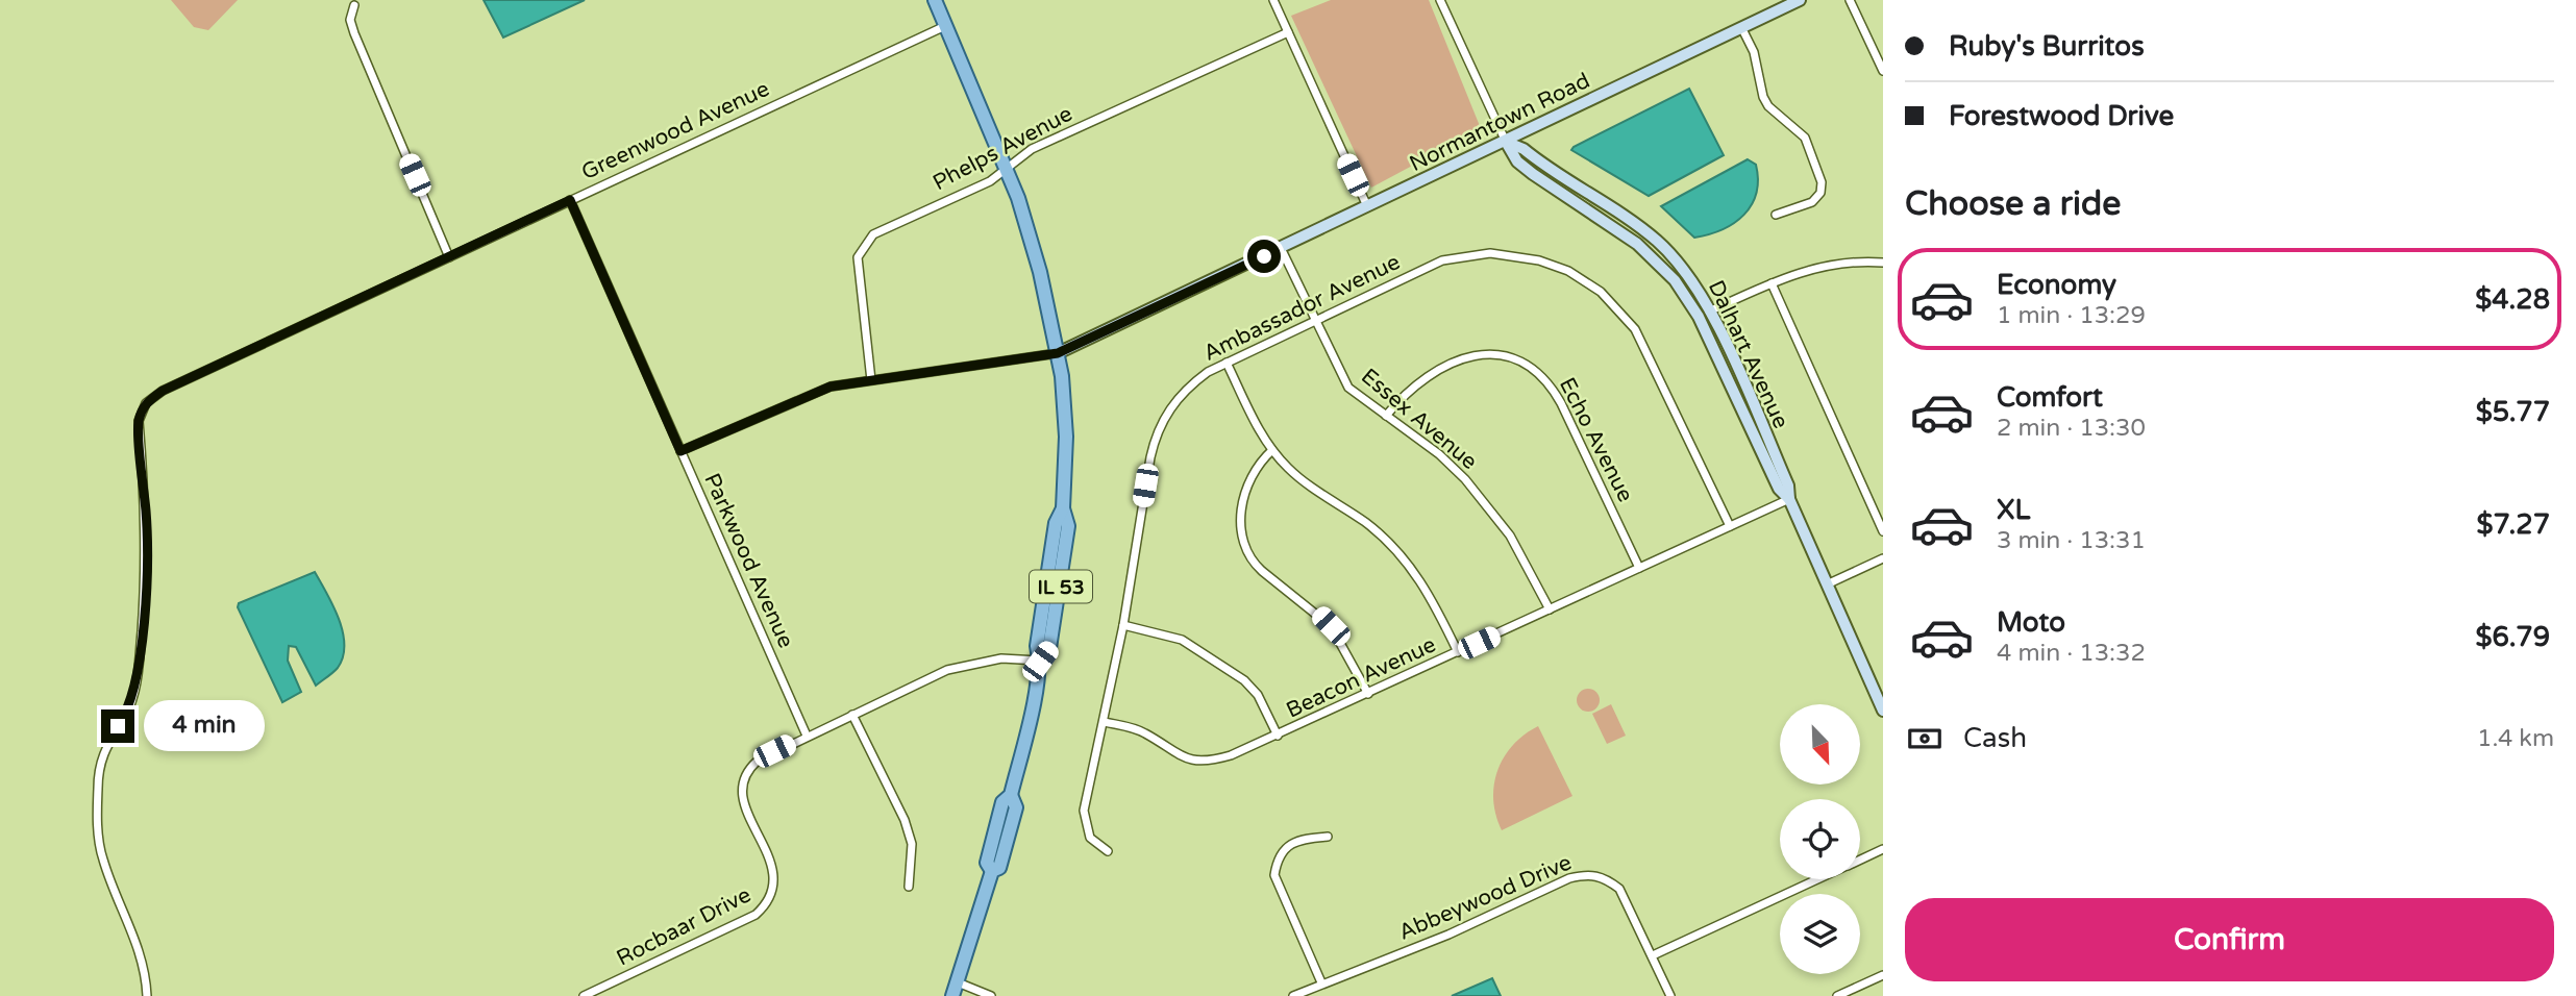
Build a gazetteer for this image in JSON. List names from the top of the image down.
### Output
{
  "streets": {
    "main road": ["Normantown Road", "Dalhart Avenue", "IL 53"],
    "street": [
      "Greenwood Avenue",
      "Phelps Avenue",
      "Ambassador Avenue",
      "Essex Avenue",
      "Echo Avenue",
      "Parkwood Avenue",
      "Beacon Avenue",
      "Abbeywood Drive",
      "Rocbaar Drive"
    ]
  },
  "crossings": [
    ["Normantown Road", "Dalhart Avenue"],
    ["Normantown Road", "Essex Avenue"],
    ["Normantown Road", "IL 53"],
    ["Greenwood Avenue", "Parkwood Avenue"],
    ["Greenwood Avenue", "IL 53"],
    ["Phelps Avenue", "IL 53"],
    ["Ambassador Avenue", "Essex Avenue"],
    ["Ambassador Avenue", "Beacon Avenue"],
    ["Dalhart Avenue", "Beacon Avenue"],
    ["Essex Avenue", "Echo Avenue"],
    ["Essex Avenue", "Beacon Avenue"],
    ["Echo Avenue", "Beacon Avenue"],
    ["Parkwood Avenue", "Rocbaar Drive"],
    ["IL 53", "Rocbaar Drive"]
  ],
  "north": "bottom right",
  "page": {
    "banner": ["Ruby's Burritos", "Forestwood Drive"],
    "heading": "Choose a ride",
    "list": [
      {
        "name": "Economy",
        "note": "1 min · 13:29",
        "value": "$4.28"
      },
      {
        "name": "Comfort",
        "note": "2 min · 13:30",
        "value": "$5.77"
      },
      {
        "name": "XL",
        "note": "3 min · 13:31",
        "value": "$7.27"
      },
      {
        "name": "Moto",
        "note": "4 min · 13:32",
        "value": "$6.79"
      }
    ],
    "pay": ["Cash", "1.4 km"],
    "bubble": "4 min",
    "buttons": "Confirm"
  }
}
